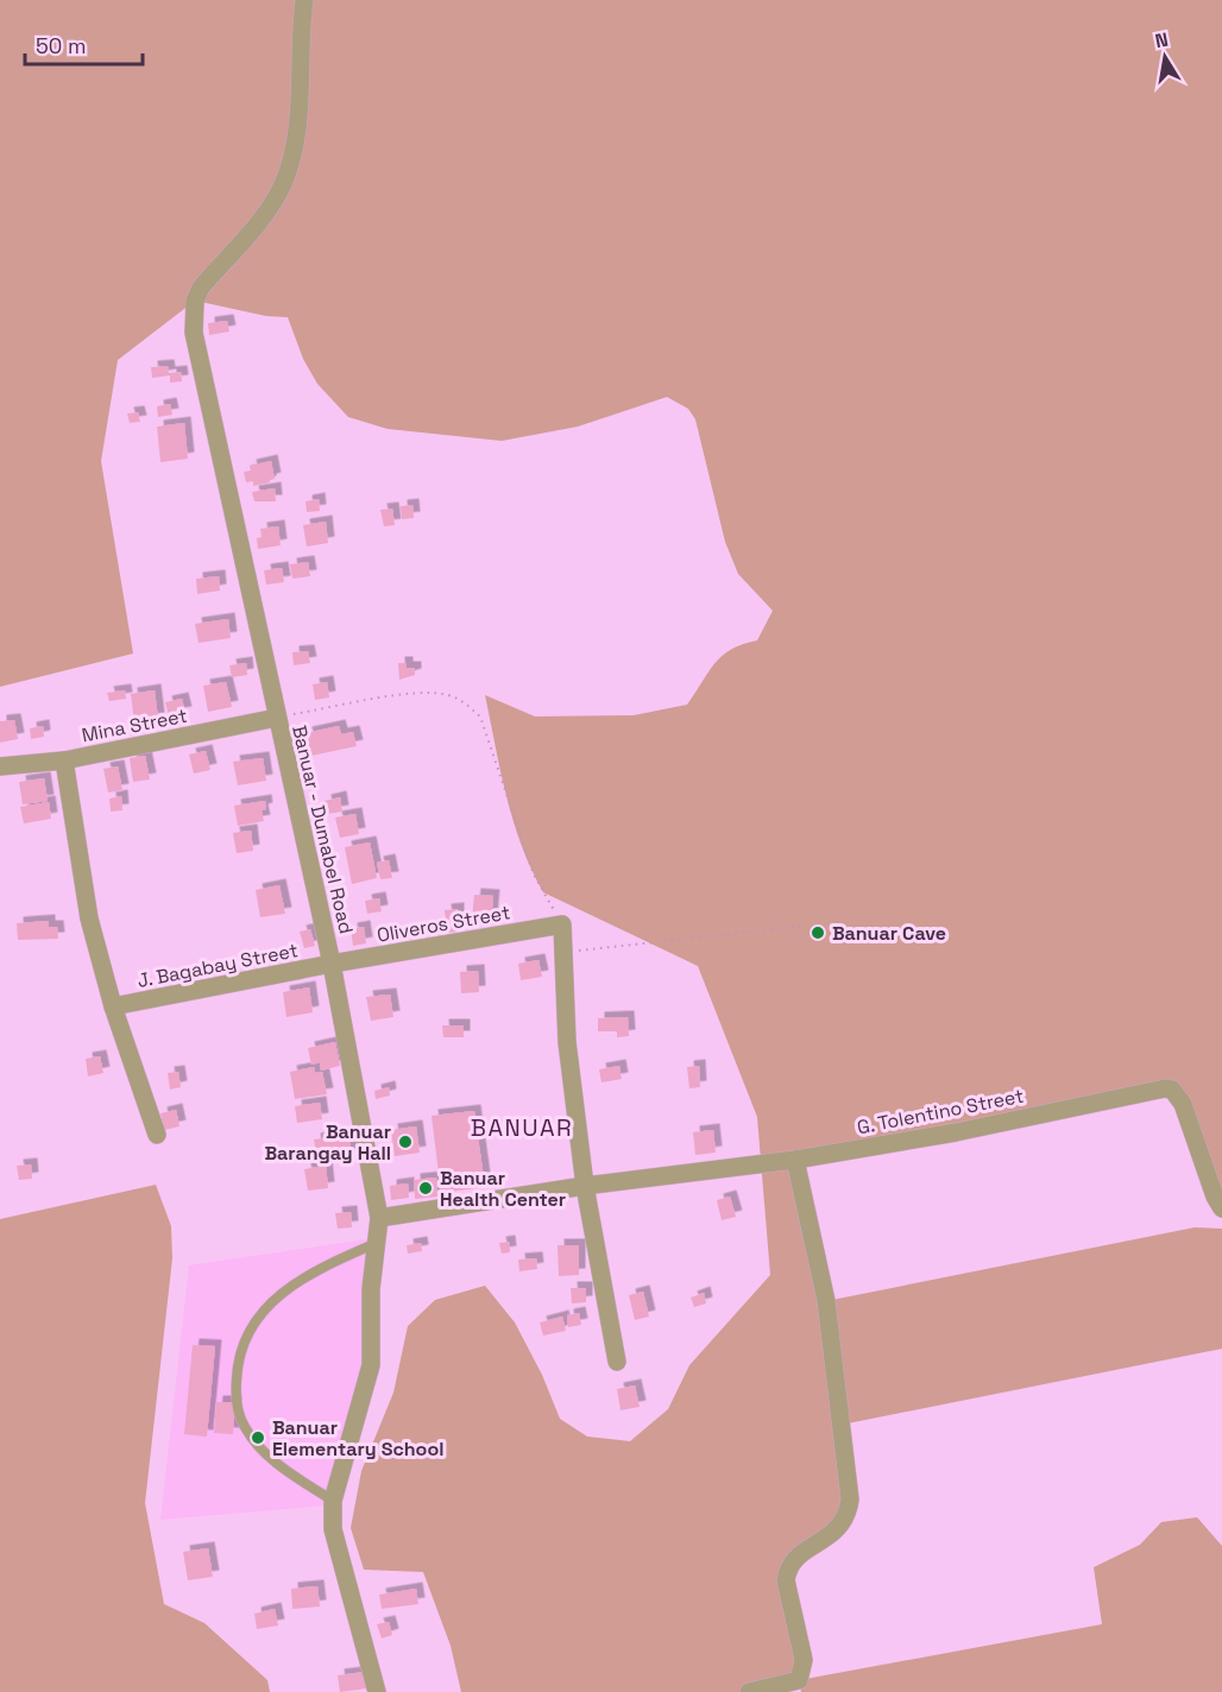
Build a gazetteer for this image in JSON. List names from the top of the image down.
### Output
{
  "streets": {
    "street": [
      "Mina Street",
      "Banuar - Dumabel Road",
      "Oliveros Street",
      "J. Bagabay Street",
      "G. Tolentino Street"
    ]
  },
  "crossings": [
    ["Mina Street", "Banuar - Dumabel Road"],
    ["Banuar - Dumabel Road", "Oliveros Street"],
    ["Banuar - Dumabel Road", "J. Bagabay Street"],
    ["Banuar - Dumabel Road", "G. Tolentino Street"],
    ["Oliveros Street", "J. Bagabay Street"]
  ],
  "districts": ["BANUAR"],
  "places": [
    "Banuar Cave",
    "Banuar Barangay Hall",
    "Banuar Health Center",
    "Banuar Elementary School"
  ],
  "scale_bar": "50 m",
  "north": "top"
}
